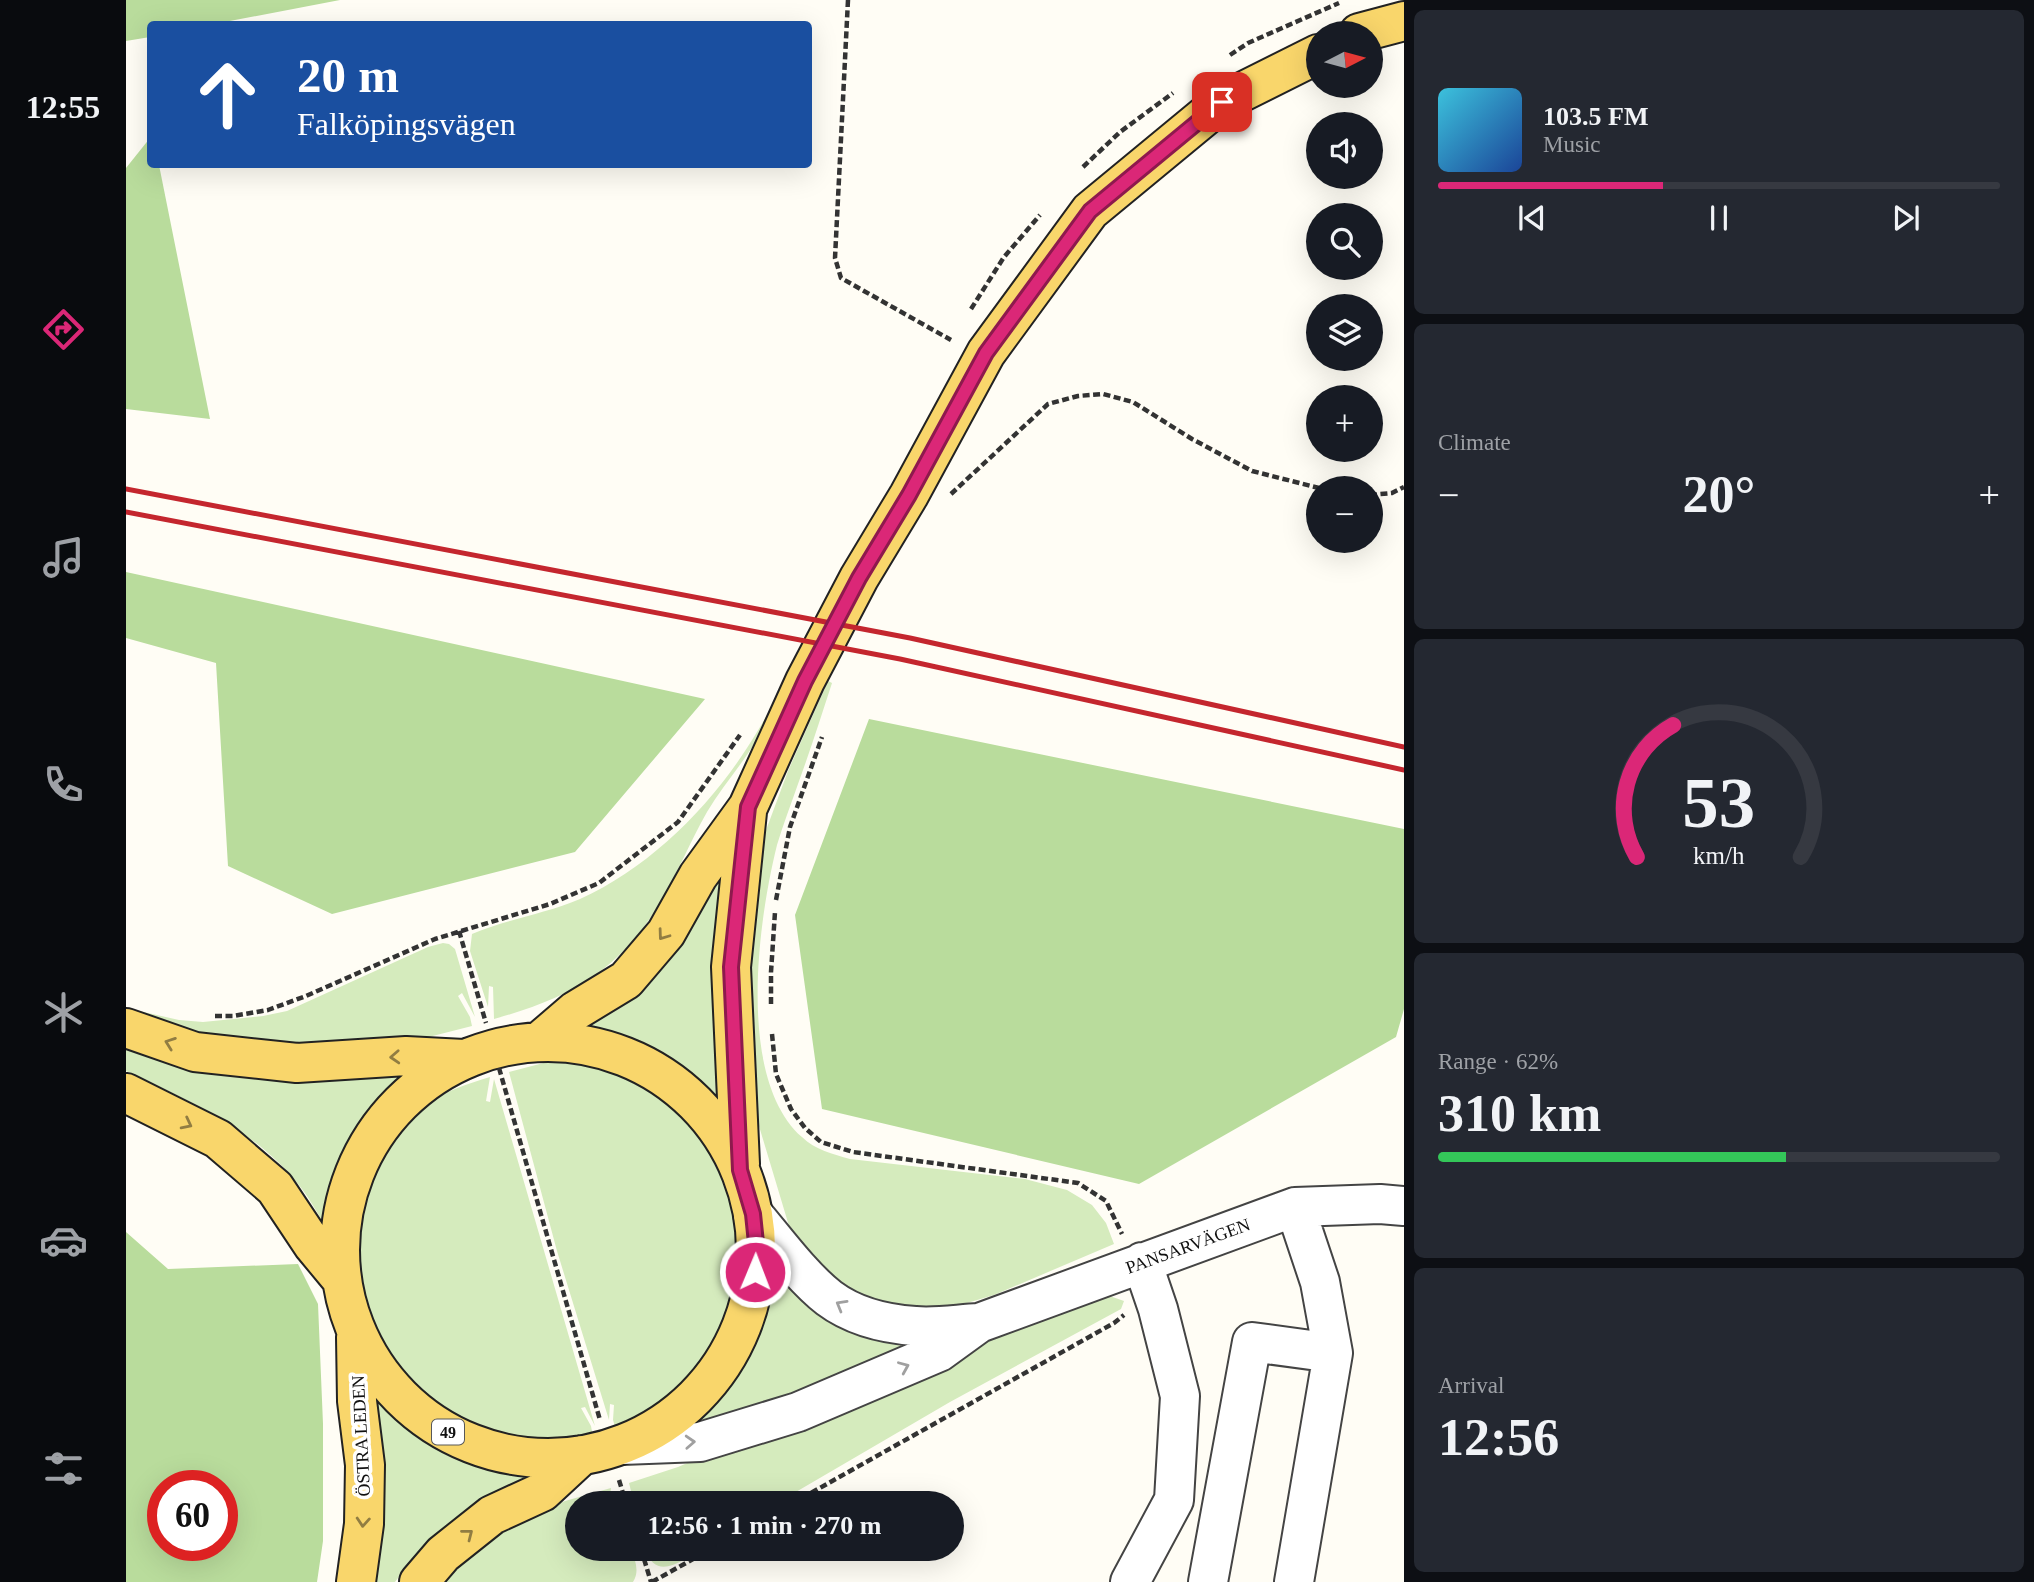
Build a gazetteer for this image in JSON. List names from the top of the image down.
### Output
{
  "streets": {
    "main road": ["49", "ÖSTRA LEDEN"],
    "street": ["PANSARVÄGEN"]
  },
  "crossings": [
    ["PANSARVÄGEN", "49"],
    ["49", "ÖSTRA LEDEN"]
  ],
  "one_way": ["ÖSTRA LEDEN"],
  "north": "right",
  "page": {
    "tabs": "12:55",
    "map_buttons": ["+", "−"],
    "turn": ["20 m", "Falköpingsvägen"],
    "song": ["103.5 FM", "Music"],
    "tile": [
      "Climate",
      ["Range · 62%", "310 km"],
      ["Arrival", "12:56"]
    ],
    "heat": ["−", "20°", "+"],
    "limit": "60",
    "trip": "12:56 · 1 min · 270 m",
    "gauge": ["53", "km/h"]
  }
}
